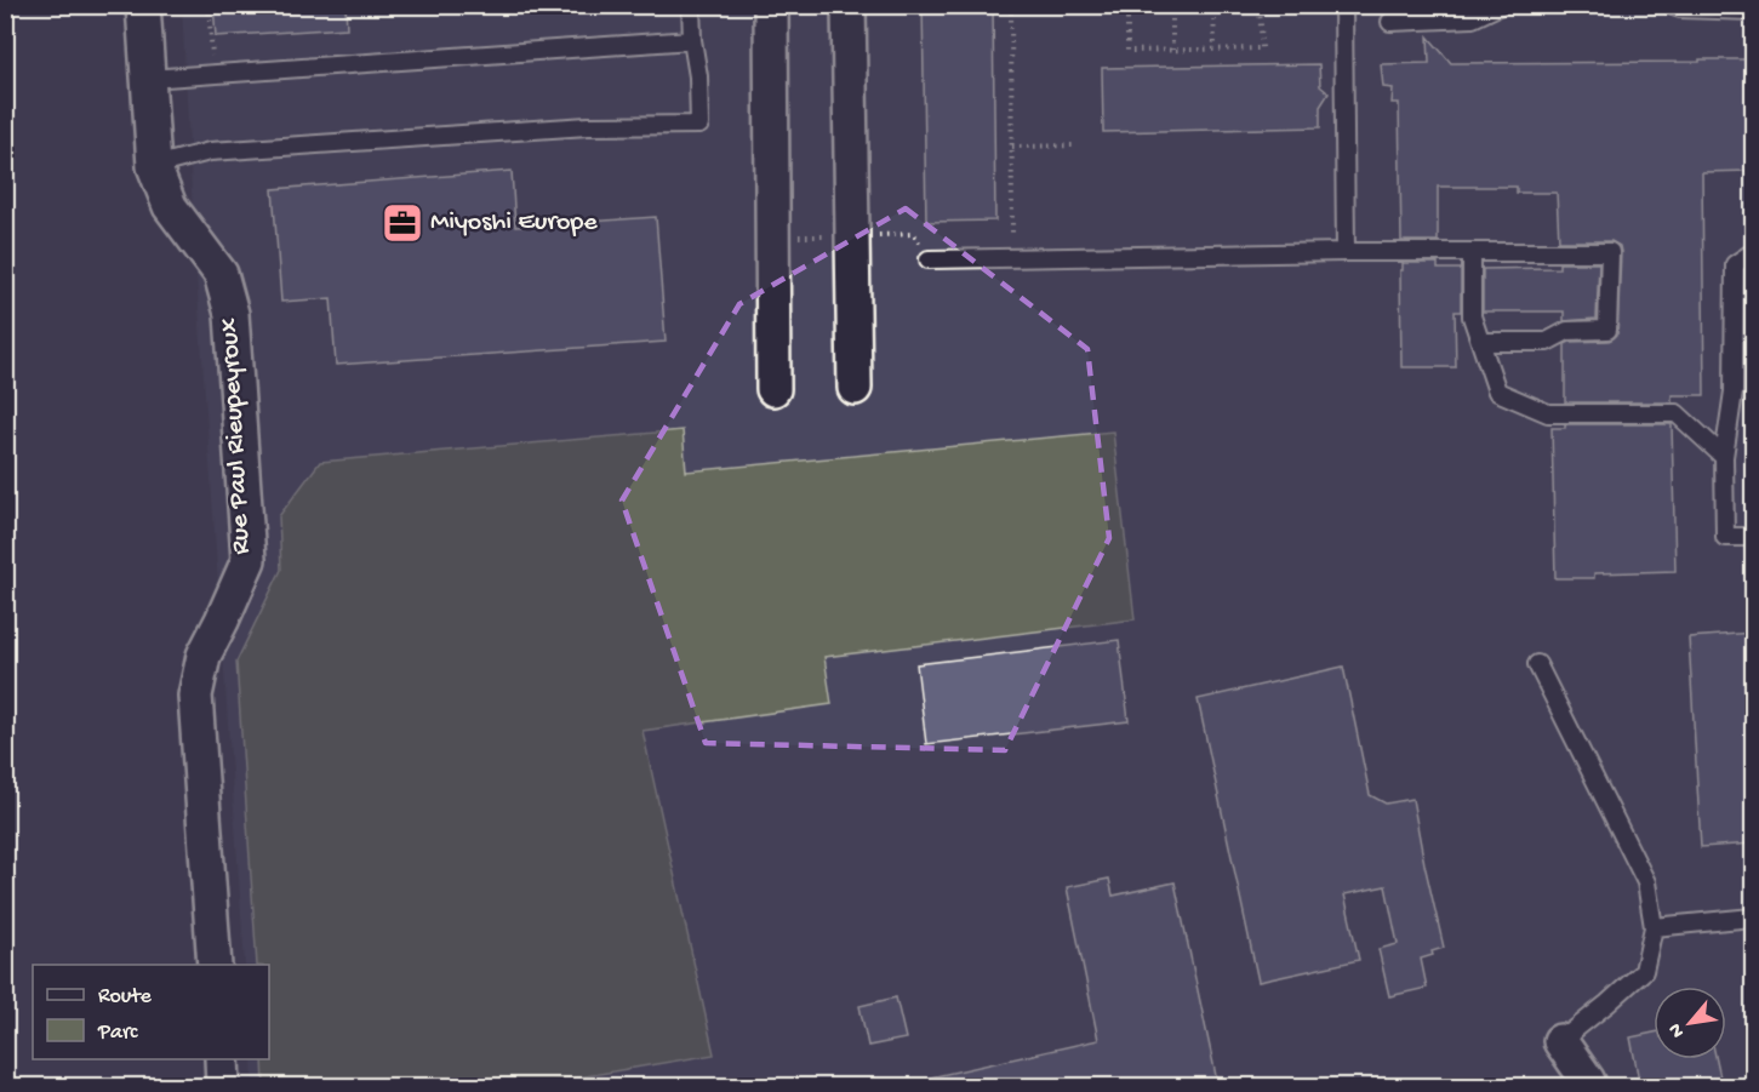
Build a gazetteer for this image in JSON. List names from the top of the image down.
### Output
{
  "streets": {
    "street": ["Rue Paul Rieupeyroux"]
  },
  "places": {
    "office": ["Miyoshi Europe"]
  },
  "legend": ["Route", "Parc"],
  "north": "bottom left"
}
